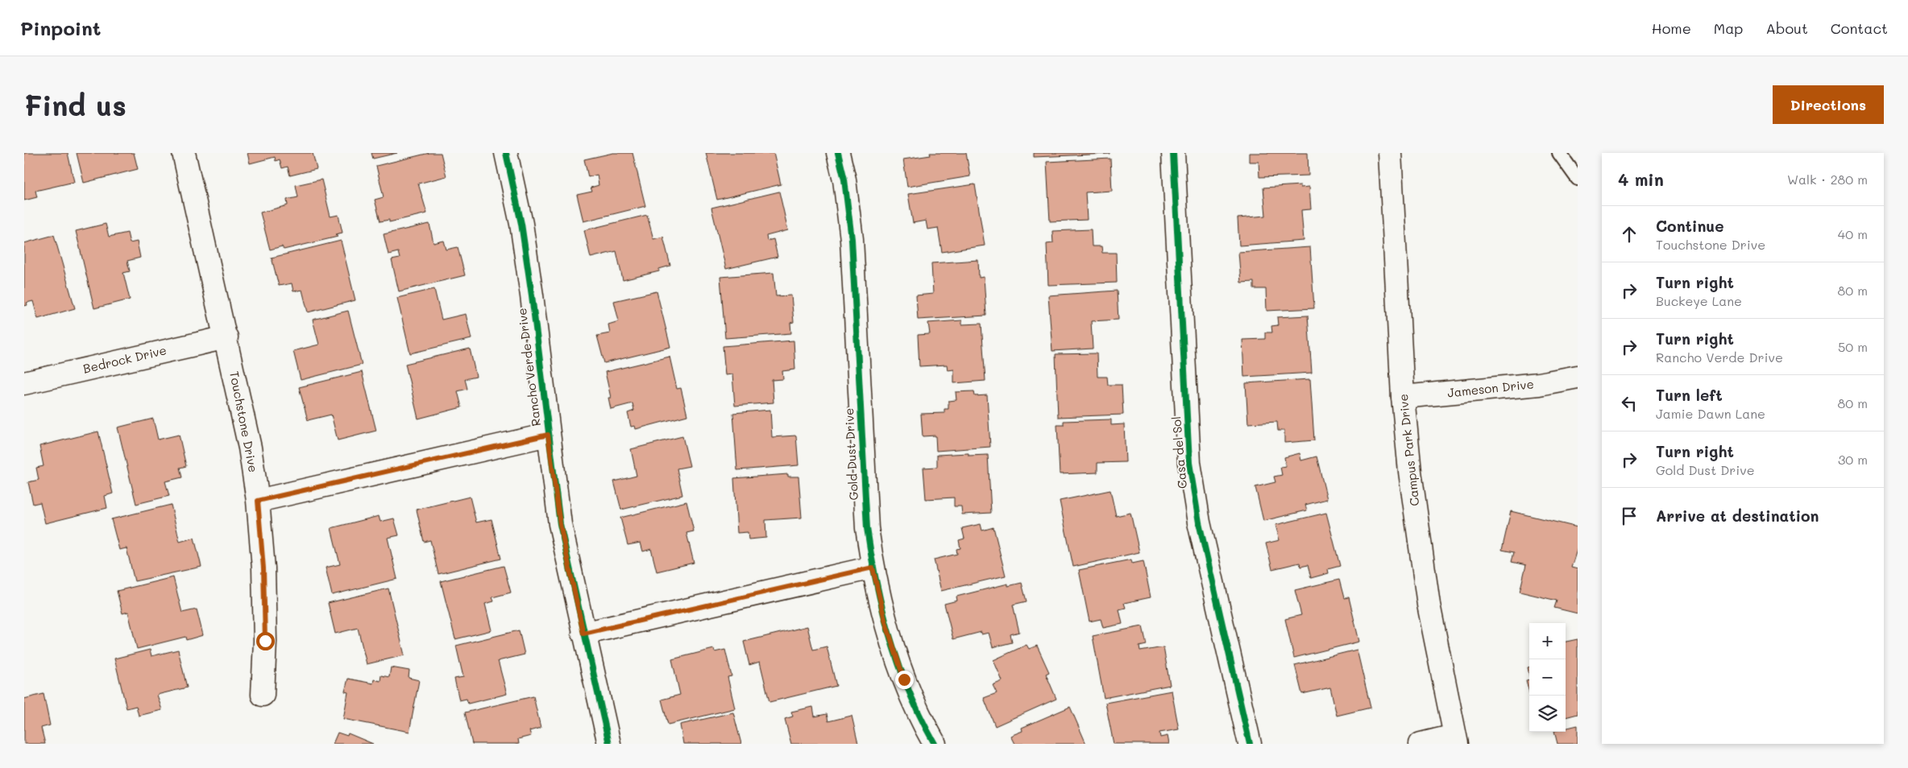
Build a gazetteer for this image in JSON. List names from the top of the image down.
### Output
{
  "streets": {
    "street": [
      "Bedrock Drive",
      "Rancho Verde Drive",
      "Jameson Drive",
      "Touchstone Drive",
      "Campus Park Drive",
      "Casa del Sol",
      "Gold Dust Drive"
    ]
  },
  "crossings": [
    ["Bedrock Drive", "Touchstone Drive"],
    ["Jameson Drive", "Campus Park Drive"]
  ],
  "page": {
    "header": "Pinpoint",
    "nav": [
      "Home",
      "Map",
      "About",
      "Contact"
    ],
    "buttons": "Directions",
    "title": "Find us",
    "heading": ["4 min", "Walk · 280 m"],
    "list": [
      ["Continue", "Touchstone Drive", "40 m"],
      ["Turn right", "Buckeye Lane", "80 m"],
      ["Turn right", "Rancho Verde Drive", "50 m"],
      ["Turn left", "Jamie Dawn Lane", "80 m"],
      ["Turn right", "Gold Dust Drive", "30 m"],
      "Arrive at destination"
    ],
    "map_buttons": ["+", "−"]
  }
}
